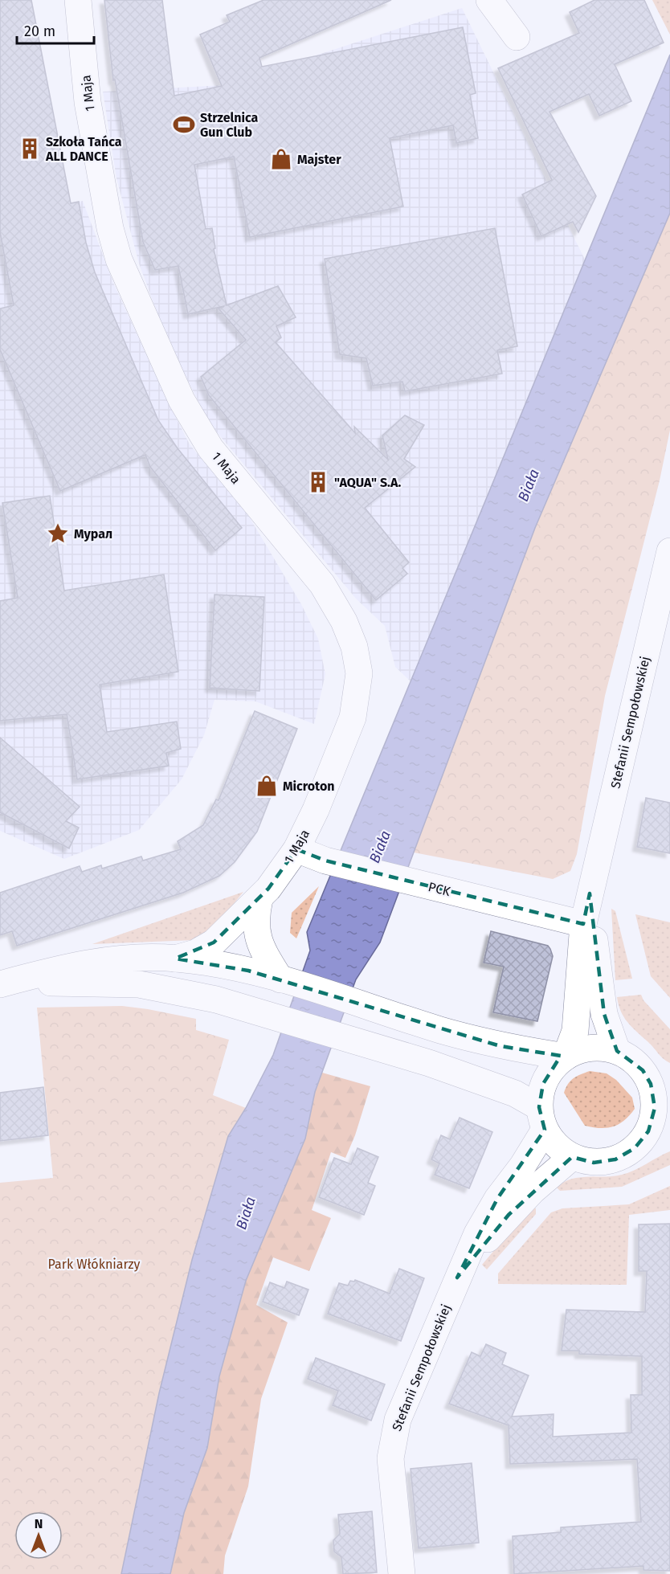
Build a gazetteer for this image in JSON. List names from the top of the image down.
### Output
{
  "streets": {
    "street": ["1 Maja", "Stefanii Sempołowskiej", "PCK"]
  },
  "crossings": [
    ["1 Maja", "Stefanii Sempołowskiej"],
    ["1 Maja", "PCK"],
    ["Stefanii Sempołowskiej", "PCK"]
  ],
  "water": ["Biała"],
  "parks": ["Park Włókniarzy"],
  "places": {
    "sports": ["Strzelnica Gun Club"],
    "building": ["Szkoła Tańca ALL DANCE", "\"AQUA\" S.A."],
    "shop": ["Majster", "Microton"],
    "place": ["Мурал"]
  },
  "scale_bar": "20 m",
  "north": "top"
}
